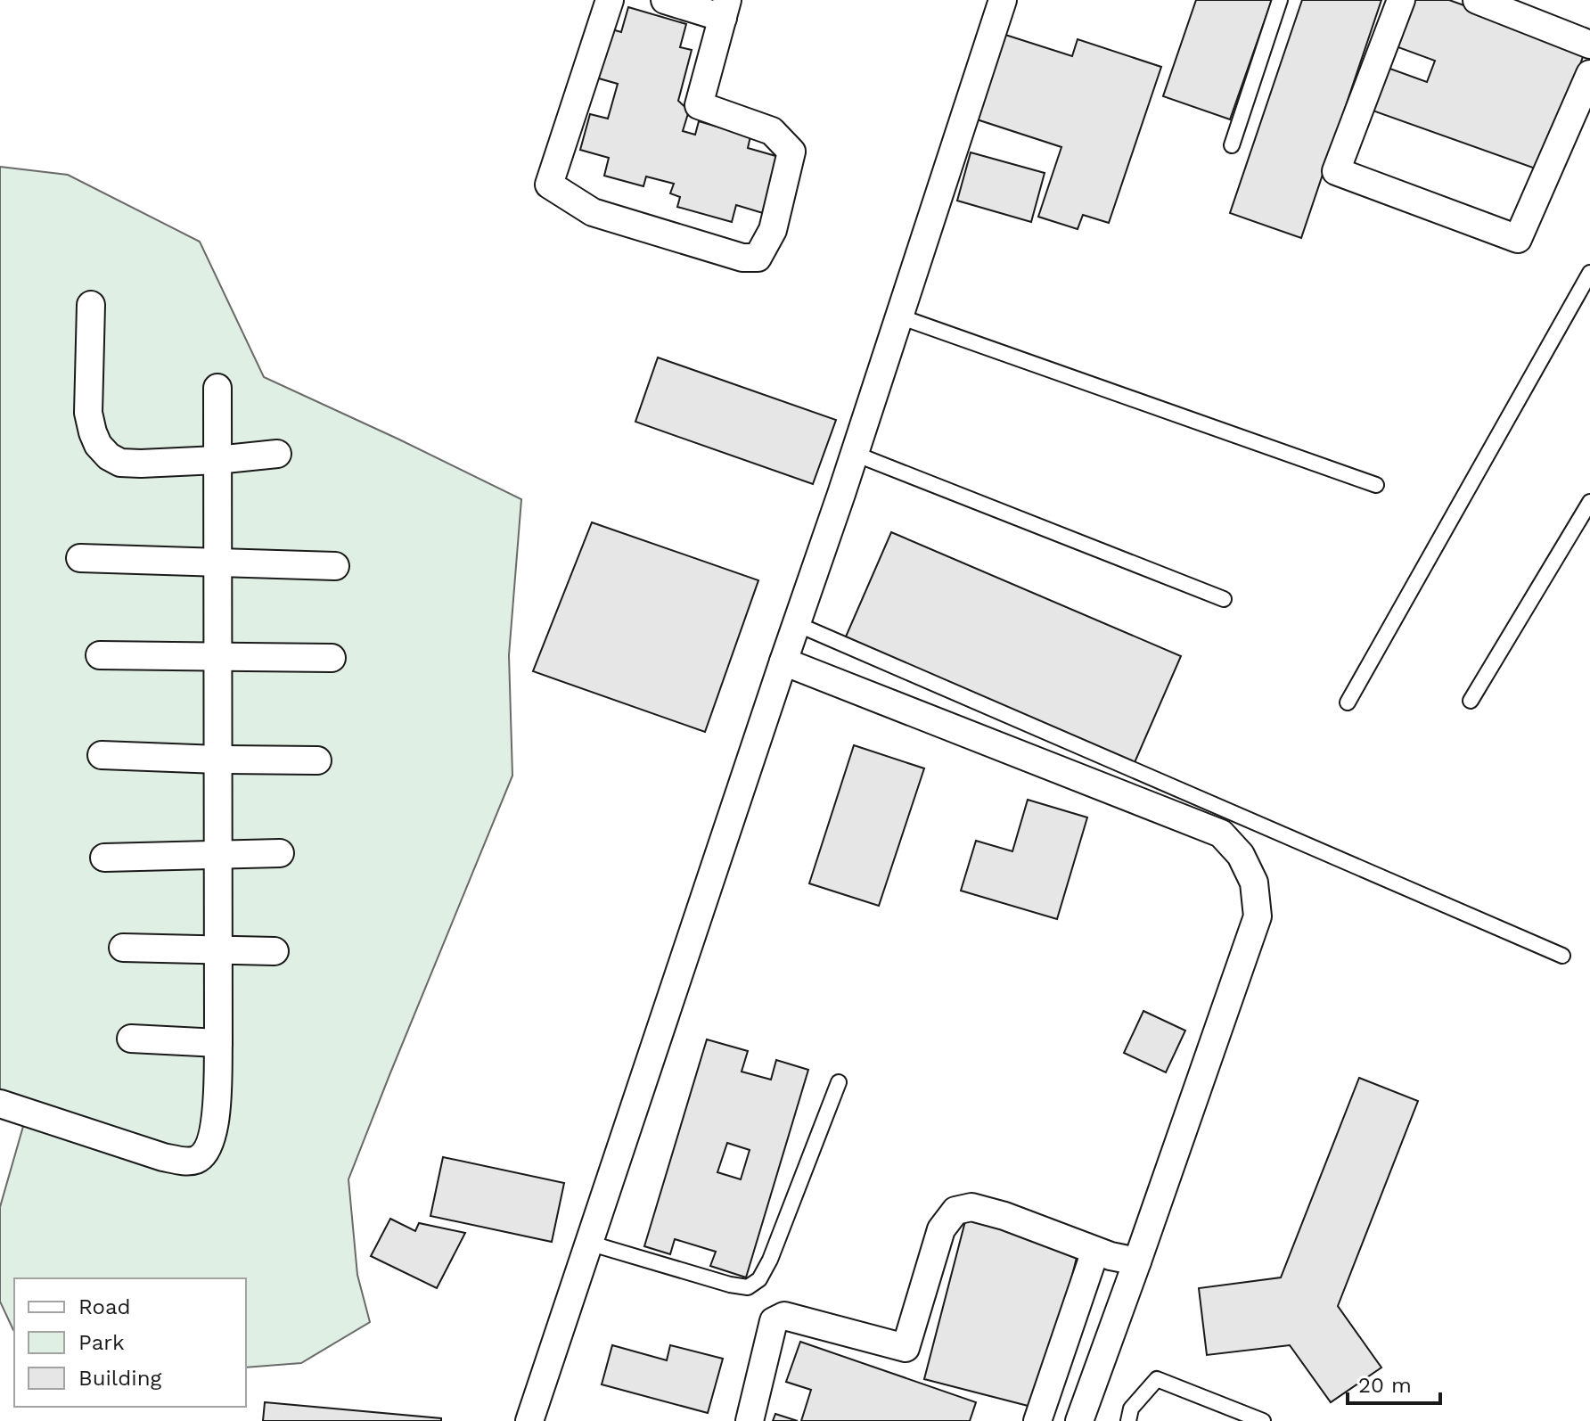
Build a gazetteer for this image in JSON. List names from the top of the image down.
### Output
{
  "legend": ["Road", "Park", "Building"],
  "scale_bar": "20 m"
}
